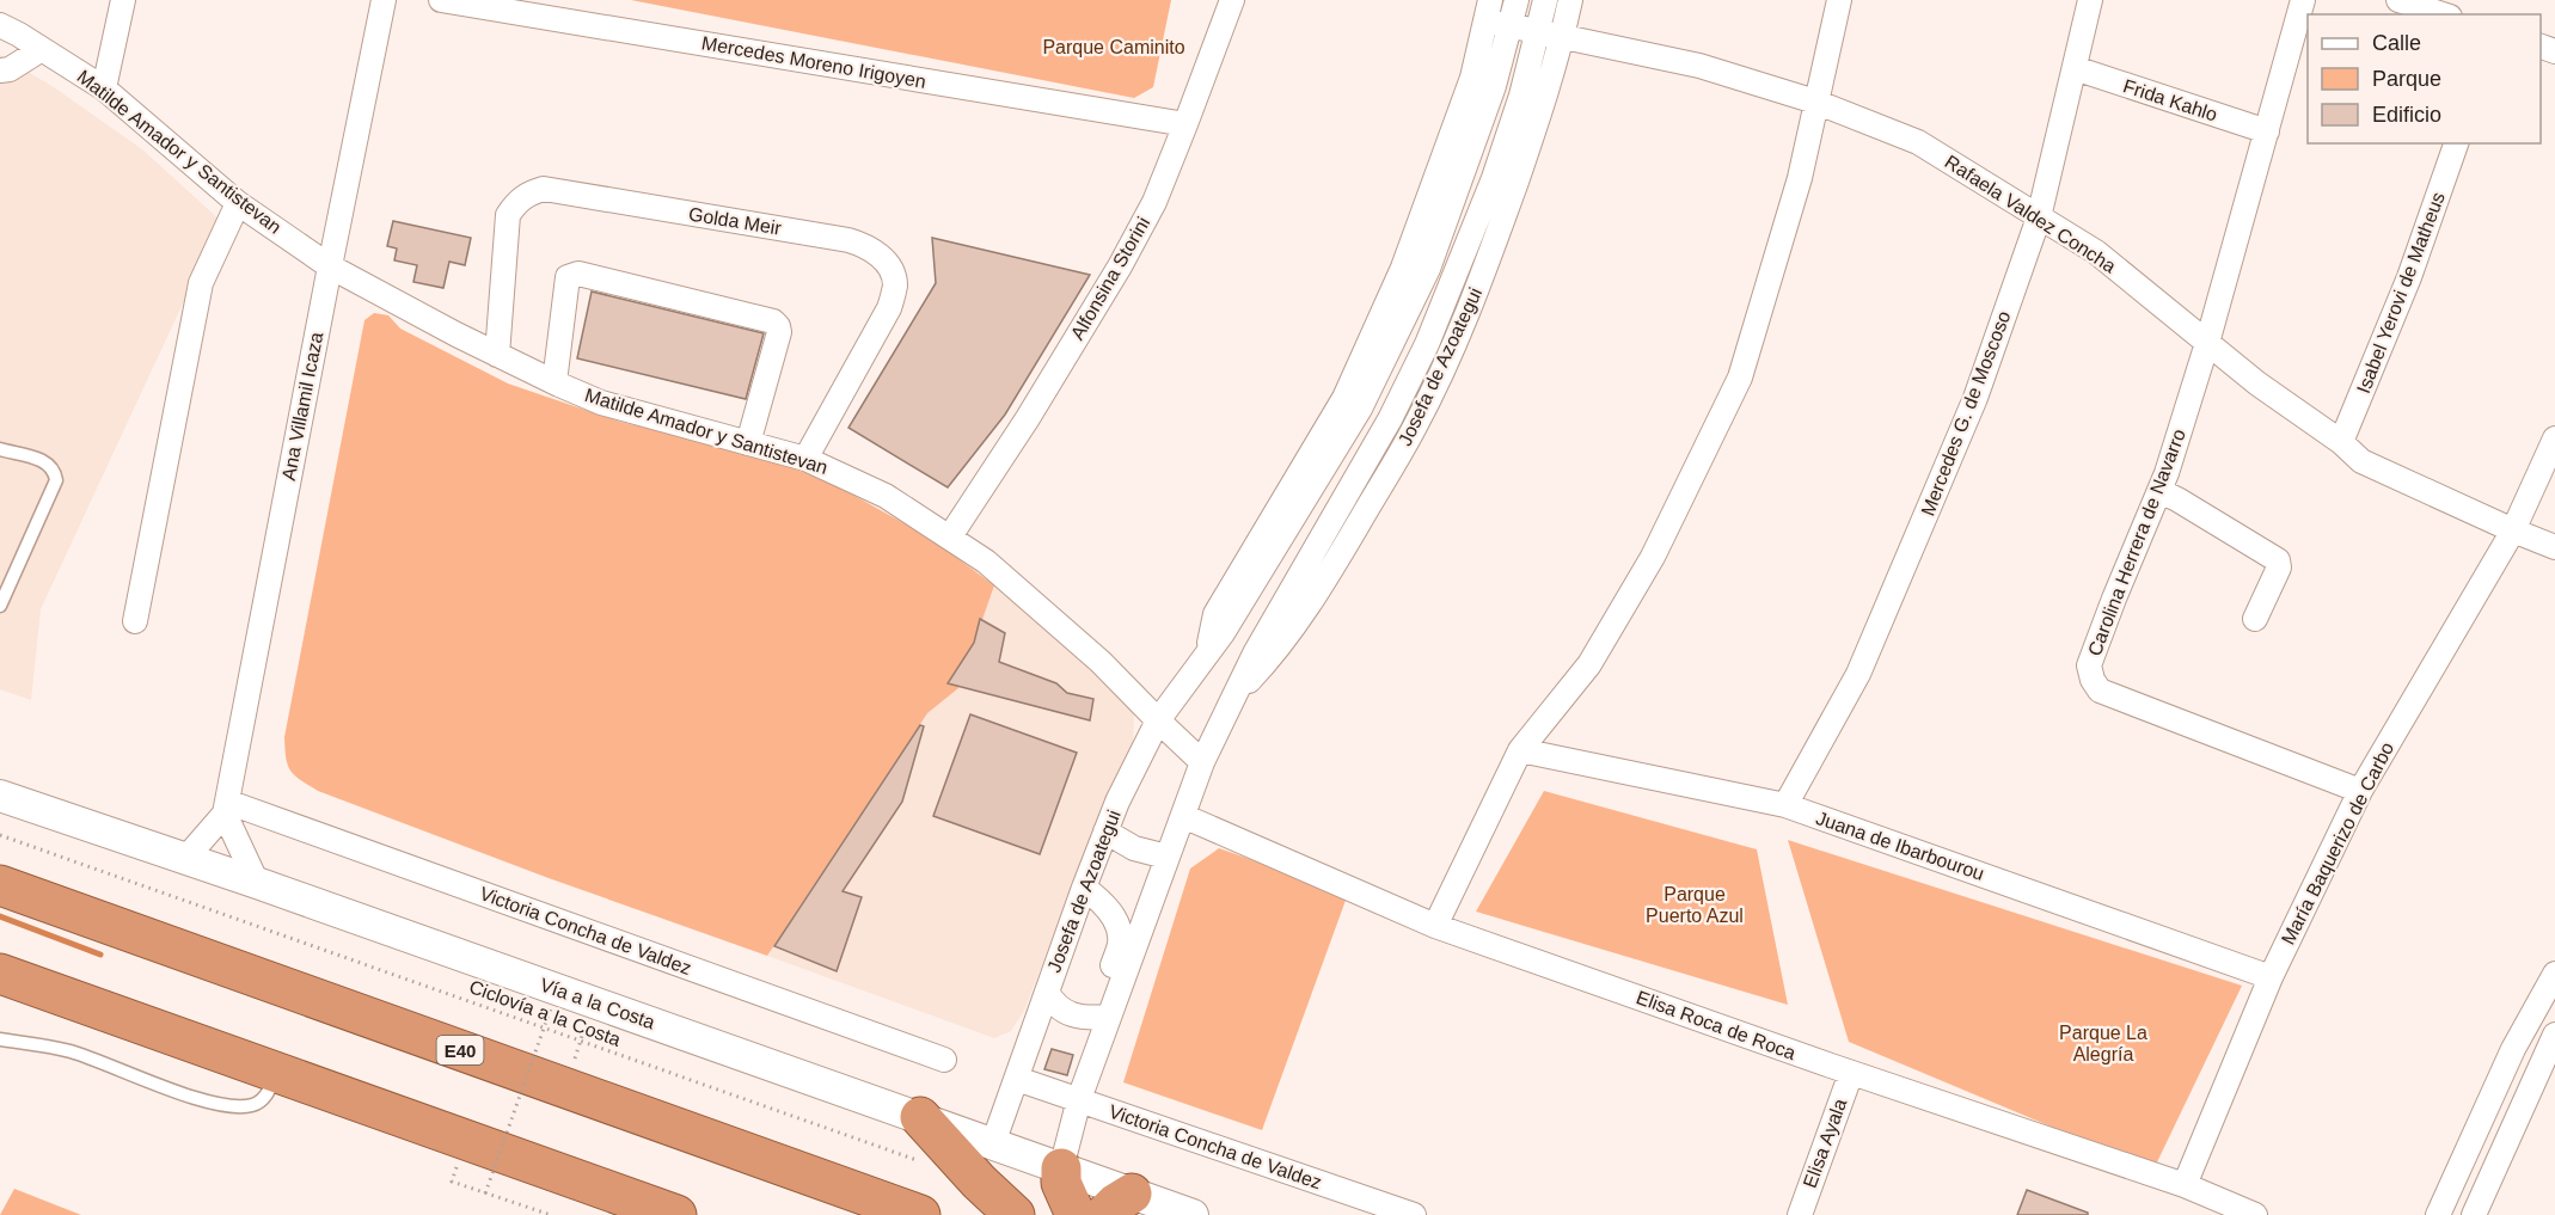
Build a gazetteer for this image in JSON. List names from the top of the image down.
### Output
{
  "streets": {
    "highway": ["E40"],
    "street": [
      "Mercedes Moreno Irigoyen",
      "Frida Kahlo",
      "Matilde Amador y Santistevan",
      "Rafaela Valdez Concha",
      "Golda Meir",
      "Alfonsina Storini",
      "Isabel Yerovi de Matheus",
      "Josefa de Azoategui",
      "Ana Villamil Icaza",
      "Mercedes G. de Moscoso",
      "Carolina Herrera de Navarro",
      "María Baquerizo de Carbo",
      "Juana de Ibarbourou",
      "Victoria Concha de Valdez",
      "Vía a la Costa",
      "Elisa Roca de Roca",
      "Elisa Ayala"
    ],
    "path": ["Ciclovía a la Costa"]
  },
  "crossings": [
    ["Mercedes Moreno Irigoyen", "Alfonsina Storini"],
    ["Frida Kahlo", "Mercedes G. de Moscoso"],
    ["Frida Kahlo", "Carolina Herrera de Navarro"],
    ["Matilde Amador y Santistevan", "Golda Meir"],
    ["Matilde Amador y Santistevan", "Alfonsina Storini"],
    ["Matilde Amador y Santistevan", "Josefa de Azoategui"],
    ["Matilde Amador y Santistevan", "Ana Villamil Icaza"],
    ["Rafaela Valdez Concha", "Isabel Yerovi de Matheus"],
    ["Rafaela Valdez Concha", "Josefa de Azoategui"],
    ["Rafaela Valdez Concha", "Mercedes G. de Moscoso"],
    ["Rafaela Valdez Concha", "Carolina Herrera de Navarro"],
    ["Rafaela Valdez Concha", "María Baquerizo de Carbo"],
    ["Josefa de Azoategui", "Victoria Concha de Valdez"],
    ["Josefa de Azoategui", "Vía a la Costa"],
    ["Josefa de Azoategui", "Elisa Roca de Roca"],
    ["Ana Villamil Icaza", "Victoria Concha de Valdez"],
    ["Mercedes G. de Moscoso", "Juana de Ibarbourou"],
    ["Carolina Herrera de Navarro", "María Baquerizo de Carbo"],
    ["María Baquerizo de Carbo", "Juana de Ibarbourou"],
    ["María Baquerizo de Carbo", "Elisa Roca de Roca"],
    ["Elisa Roca de Roca", "Elisa Ayala"]
  ],
  "parks": ["Parque Caminito", "Parque Puerto Azul", "Parque La Alegría"],
  "legend": ["Calle", "Parque", "Edificio"]
}
